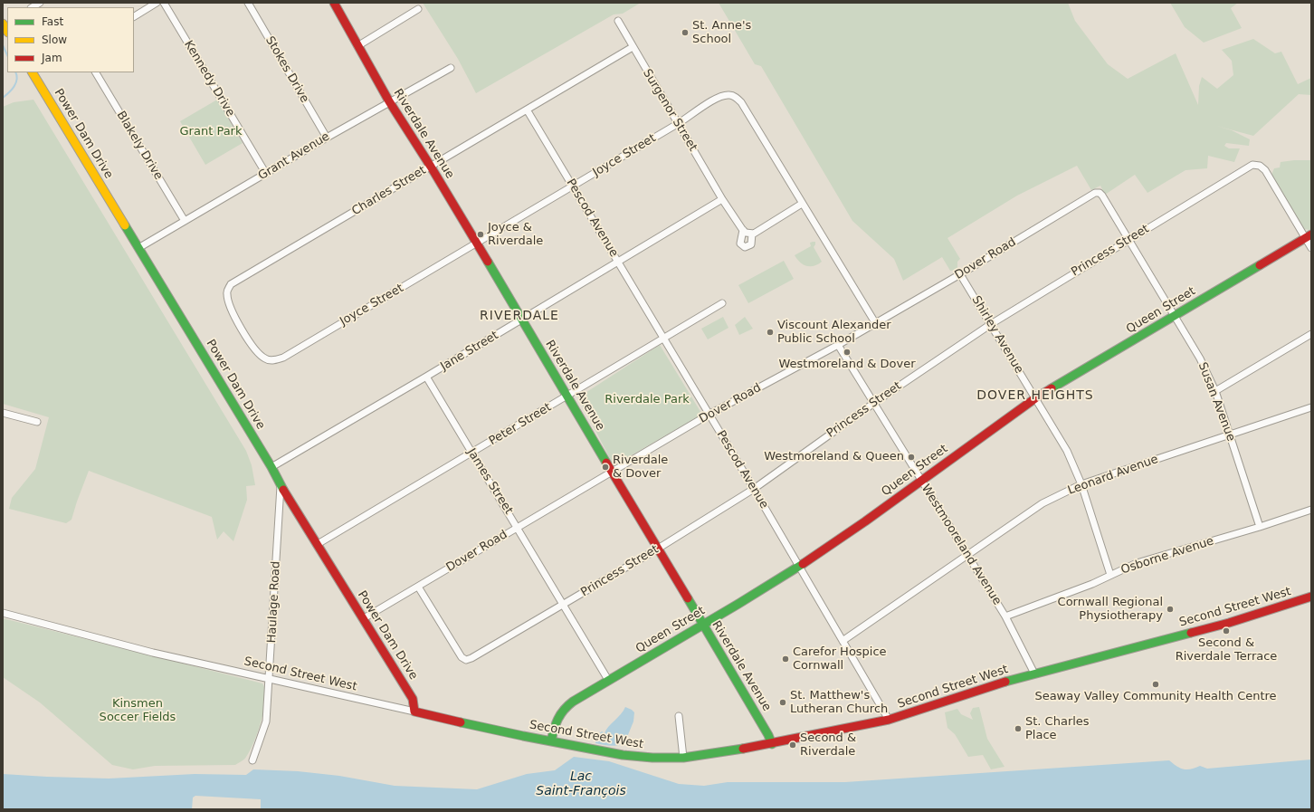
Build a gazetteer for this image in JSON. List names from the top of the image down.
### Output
{
  "streets": {
    "street": [
      "Stokes Drive",
      "Kennedy Drive",
      "Surgenor Street",
      "Power Dam Drive",
      "Riverdale Avenue",
      "Blakely Drive",
      "Joyce Street",
      "Grant Avenue",
      "Charles Street",
      "Pescod Avenue",
      "Princess Street",
      "Dover Road",
      "Queen Street",
      "Shirley Avenue",
      "Jane Street",
      "Susan Avenue",
      "Peter Street",
      "Leonard Avenue",
      "James Street",
      "Westmooreland Avenue",
      "Osborne Avenue",
      "Haulage Road",
      "Second Street West"
    ]
  },
  "crossings": [
    ["Stokes Drive", "Grant Avenue"],
    ["Kennedy Drive", "Grant Avenue"],
    ["Surgenor Street", "Joyce Street"],
    ["Surgenor Street", "Charles Street"],
    ["Surgenor Street", "Jane Street"],
    ["Power Dam Drive", "Grant Avenue"],
    ["Power Dam Drive", "Dover Road"],
    ["Power Dam Drive", "Jane Street"],
    ["Power Dam Drive", "Peter Street"],
    ["Power Dam Drive", "Haulage Road"],
    ["Power Dam Drive", "Second Street West"],
    ["Riverdale Avenue", "Joyce Street"],
    ["Riverdale Avenue", "Grant Avenue"],
    ["Riverdale Avenue", "Charles Street"],
    ["Riverdale Avenue", "Princess Street"],
    ["Riverdale Avenue", "Dover Road"],
    ["Riverdale Avenue", "Queen Street"],
    ["Riverdale Avenue", "Jane Street"],
    ["Riverdale Avenue", "Peter Street"],
    ["Riverdale Avenue", "Second Street West"],
    ["Blakely Drive", "Grant Avenue"],
    ["Joyce Street", "Charles Street"],
    ["Joyce Street", "Pescod Avenue"],
    ["Joyce Street", "Dover Road"],
    ["Charles Street", "Pescod Avenue"],
    ["Pescod Avenue", "Princess Street"],
    ["Pescod Avenue", "Dover Road"],
    ["Pescod Avenue", "Queen Street"],
    ["Pescod Avenue", "Jane Street"],
    ["Pescod Avenue", "Peter Street"],
    ["Pescod Avenue", "Leonard Avenue"],
    ["Pescod Avenue", "Second Street West"],
    ["Princess Street", "Dover Road"],
    ["Princess Street", "Queen Street"],
    ["Princess Street", "Shirley Avenue"],
    ["Princess Street", "Susan Avenue"],
    ["Princess Street", "James Street"],
    ["Princess Street", "Westmooreland Avenue"],
    ["Dover Road", "Shirley Avenue"],
    ["Dover Road", "Susan Avenue"],
    ["Dover Road", "James Street"],
    ["Dover Road", "Westmooreland Avenue"],
    ["Queen Street", "Shirley Avenue"],
    ["Queen Street", "Susan Avenue"],
    ["Queen Street", "James Street"],
    ["Queen Street", "Westmooreland Avenue"],
    ["Queen Street", "Second Street West"],
    ["Shirley Avenue", "Leonard Avenue"],
    ["Shirley Avenue", "Osborne Avenue"],
    ["Jane Street", "James Street"],
    ["Susan Avenue", "Leonard Avenue"],
    ["Susan Avenue", "Osborne Avenue"],
    ["Peter Street", "James Street"],
    ["Leonard Avenue", "Westmooreland Avenue"],
    ["Westmooreland Avenue", "Osborne Avenue"],
    ["Westmooreland Avenue", "Second Street West"],
    ["Haulage Road", "Second Street West"]
  ],
  "districts": ["RIVERDALE", "DOVER HEIGHTS"],
  "water": ["Lac Saint-François"],
  "parks": ["Grant Park", "Riverdale Park", "Kinsmen Soccer Fields"],
  "places": [
    "St. Anne's School",
    "Joyce & Riverdale",
    "Viscount Alexander Public School",
    "Westmoreland & Dover",
    "Westmoreland & Queen",
    "Riverdale & Dover",
    "Cornwall Regional Physiotherapy",
    "Second & Riverdale Terrace",
    "Carefor Hospice Cornwall",
    "Seaway Valley Community Health Centre",
    "St. Matthew's Lutheran Church",
    "St. Charles Place",
    "Second & Riverdale"
  ],
  "legend": ["Fast", "Slow", "Jam"]
}
